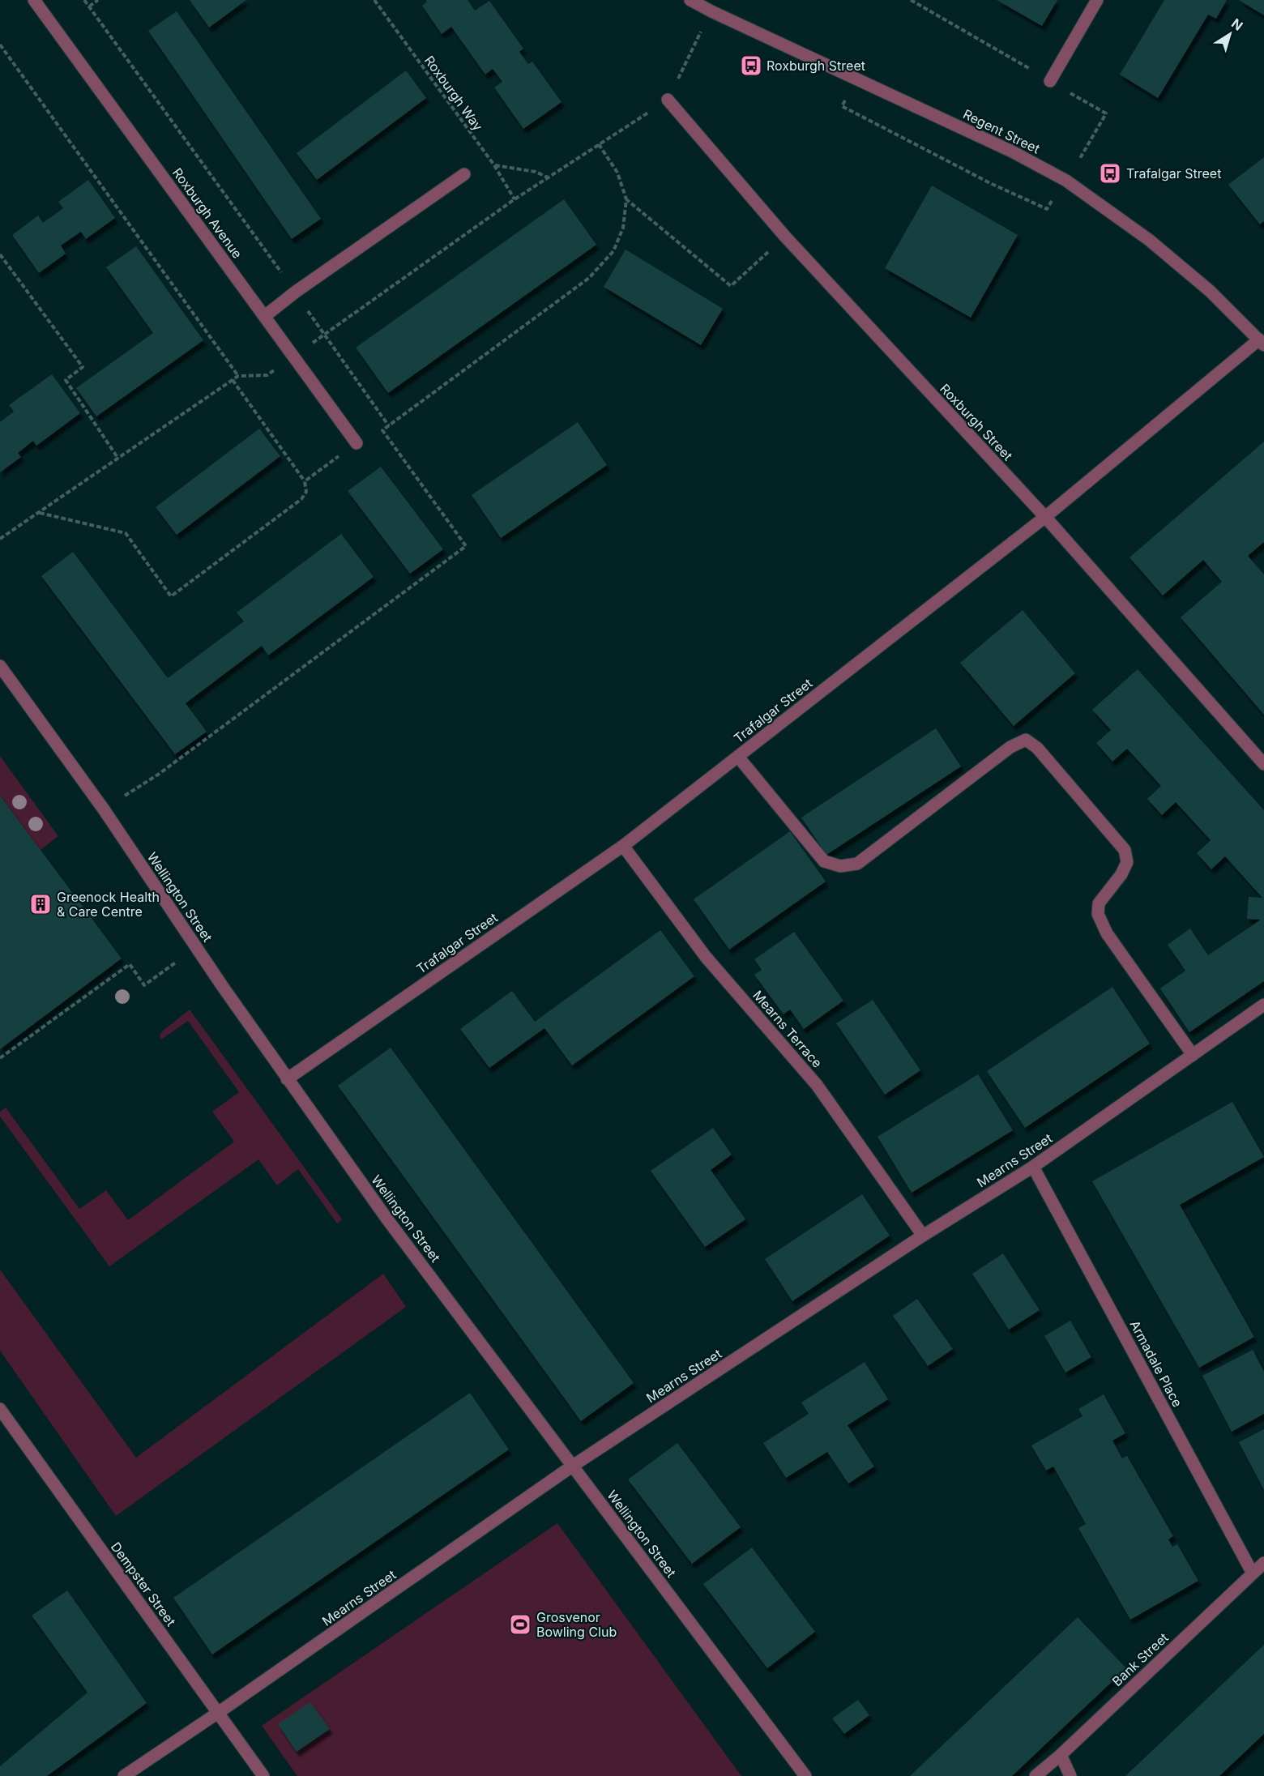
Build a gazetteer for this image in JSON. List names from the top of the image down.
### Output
{
  "streets": {
    "street": [
      "Regent Street",
      "Roxburgh Avenue",
      "Roxburgh Street",
      "Trafalgar Street",
      "Wellington Street",
      "Mearns Terrace",
      "Mearns Street",
      "Armadale Place",
      "Dempster Street",
      "Bank Street"
    ],
    "path": ["Roxburgh Way"]
  },
  "crossings": [
    ["Regent Street", "Trafalgar Street"],
    ["Roxburgh Street", "Trafalgar Street"],
    ["Trafalgar Street", "Wellington Street"],
    ["Trafalgar Street", "Mearns Terrace"],
    ["Wellington Street", "Mearns Street"],
    ["Mearns Terrace", "Mearns Street"],
    ["Mearns Street", "Armadale Place"],
    ["Mearns Street", "Dempster Street"],
    ["Armadale Place", "Bank Street"]
  ],
  "places": {
    "bus stop": ["Roxburgh Street", "Trafalgar Street"],
    "building": ["Greenock Health & Care Centre"],
    "sports": ["Grosvenor Bowling Club"]
  },
  "north": "top right"
}
